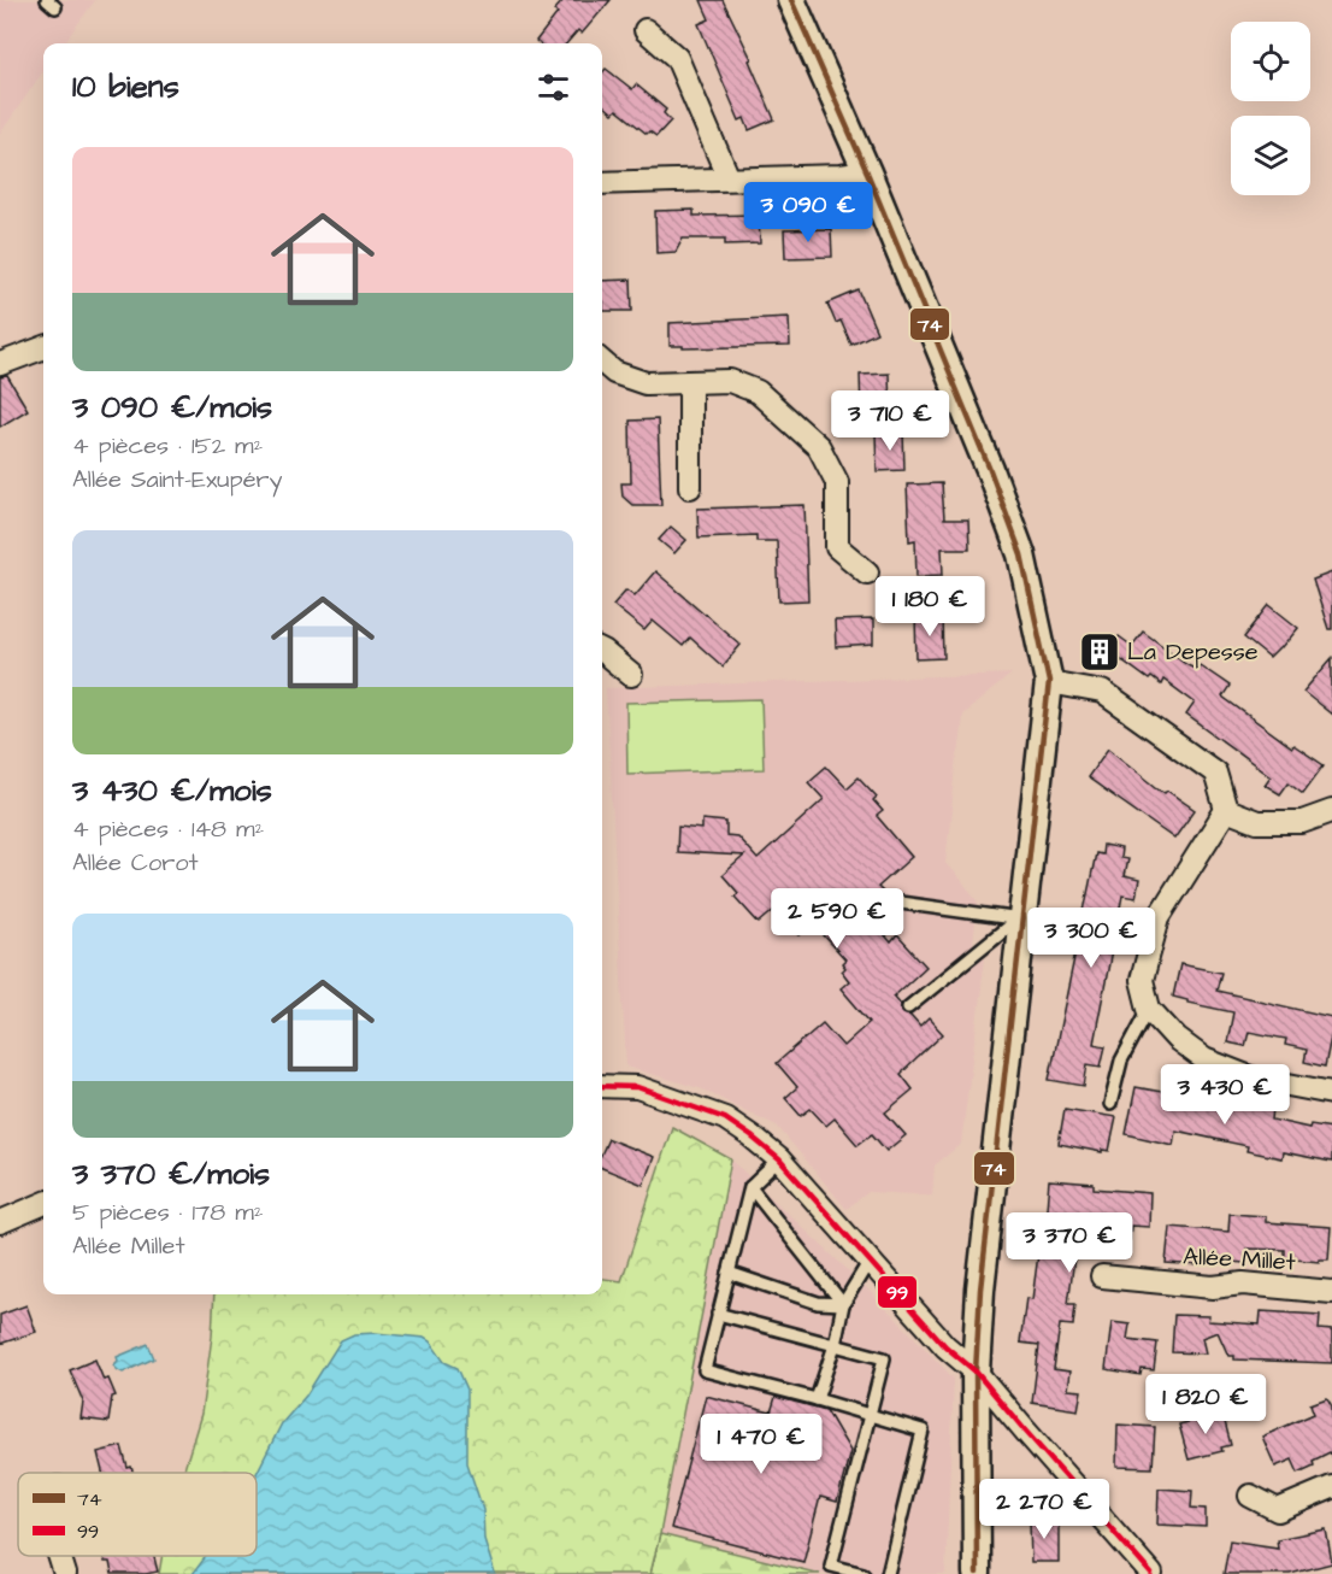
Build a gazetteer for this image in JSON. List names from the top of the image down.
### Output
{
  "streets": {
    "street": ["Allée Millet"]
  },
  "places": {
    "building": ["La Depesse"]
  },
  "lines": ["transit line 74", "transit line 99"],
  "legend": ["74", "99"],
  "page": {
    "heading": "10 biens",
    "list": [
      {
        "name": "3 090 €/mois",
        "note": "4 pièces · 152 m² · Allée Saint-Exupéry"
      },
      {
        "name": "3 430 €/mois",
        "note": "4 pièces · 148 m² · Allée Corot"
      },
      {
        "name": "3 370 €/mois",
        "note": "5 pièces · 178 m² · Allée Millet"
      }
    ],
    "price": [
      "3 090 €",
      "3 710 €",
      "1 180 €",
      "2 590 €",
      "3 300 €",
      "3 430 €",
      "3 370 €",
      "1 820 €",
      "1 470 €",
      "2 270 €"
    ]
  }
}
